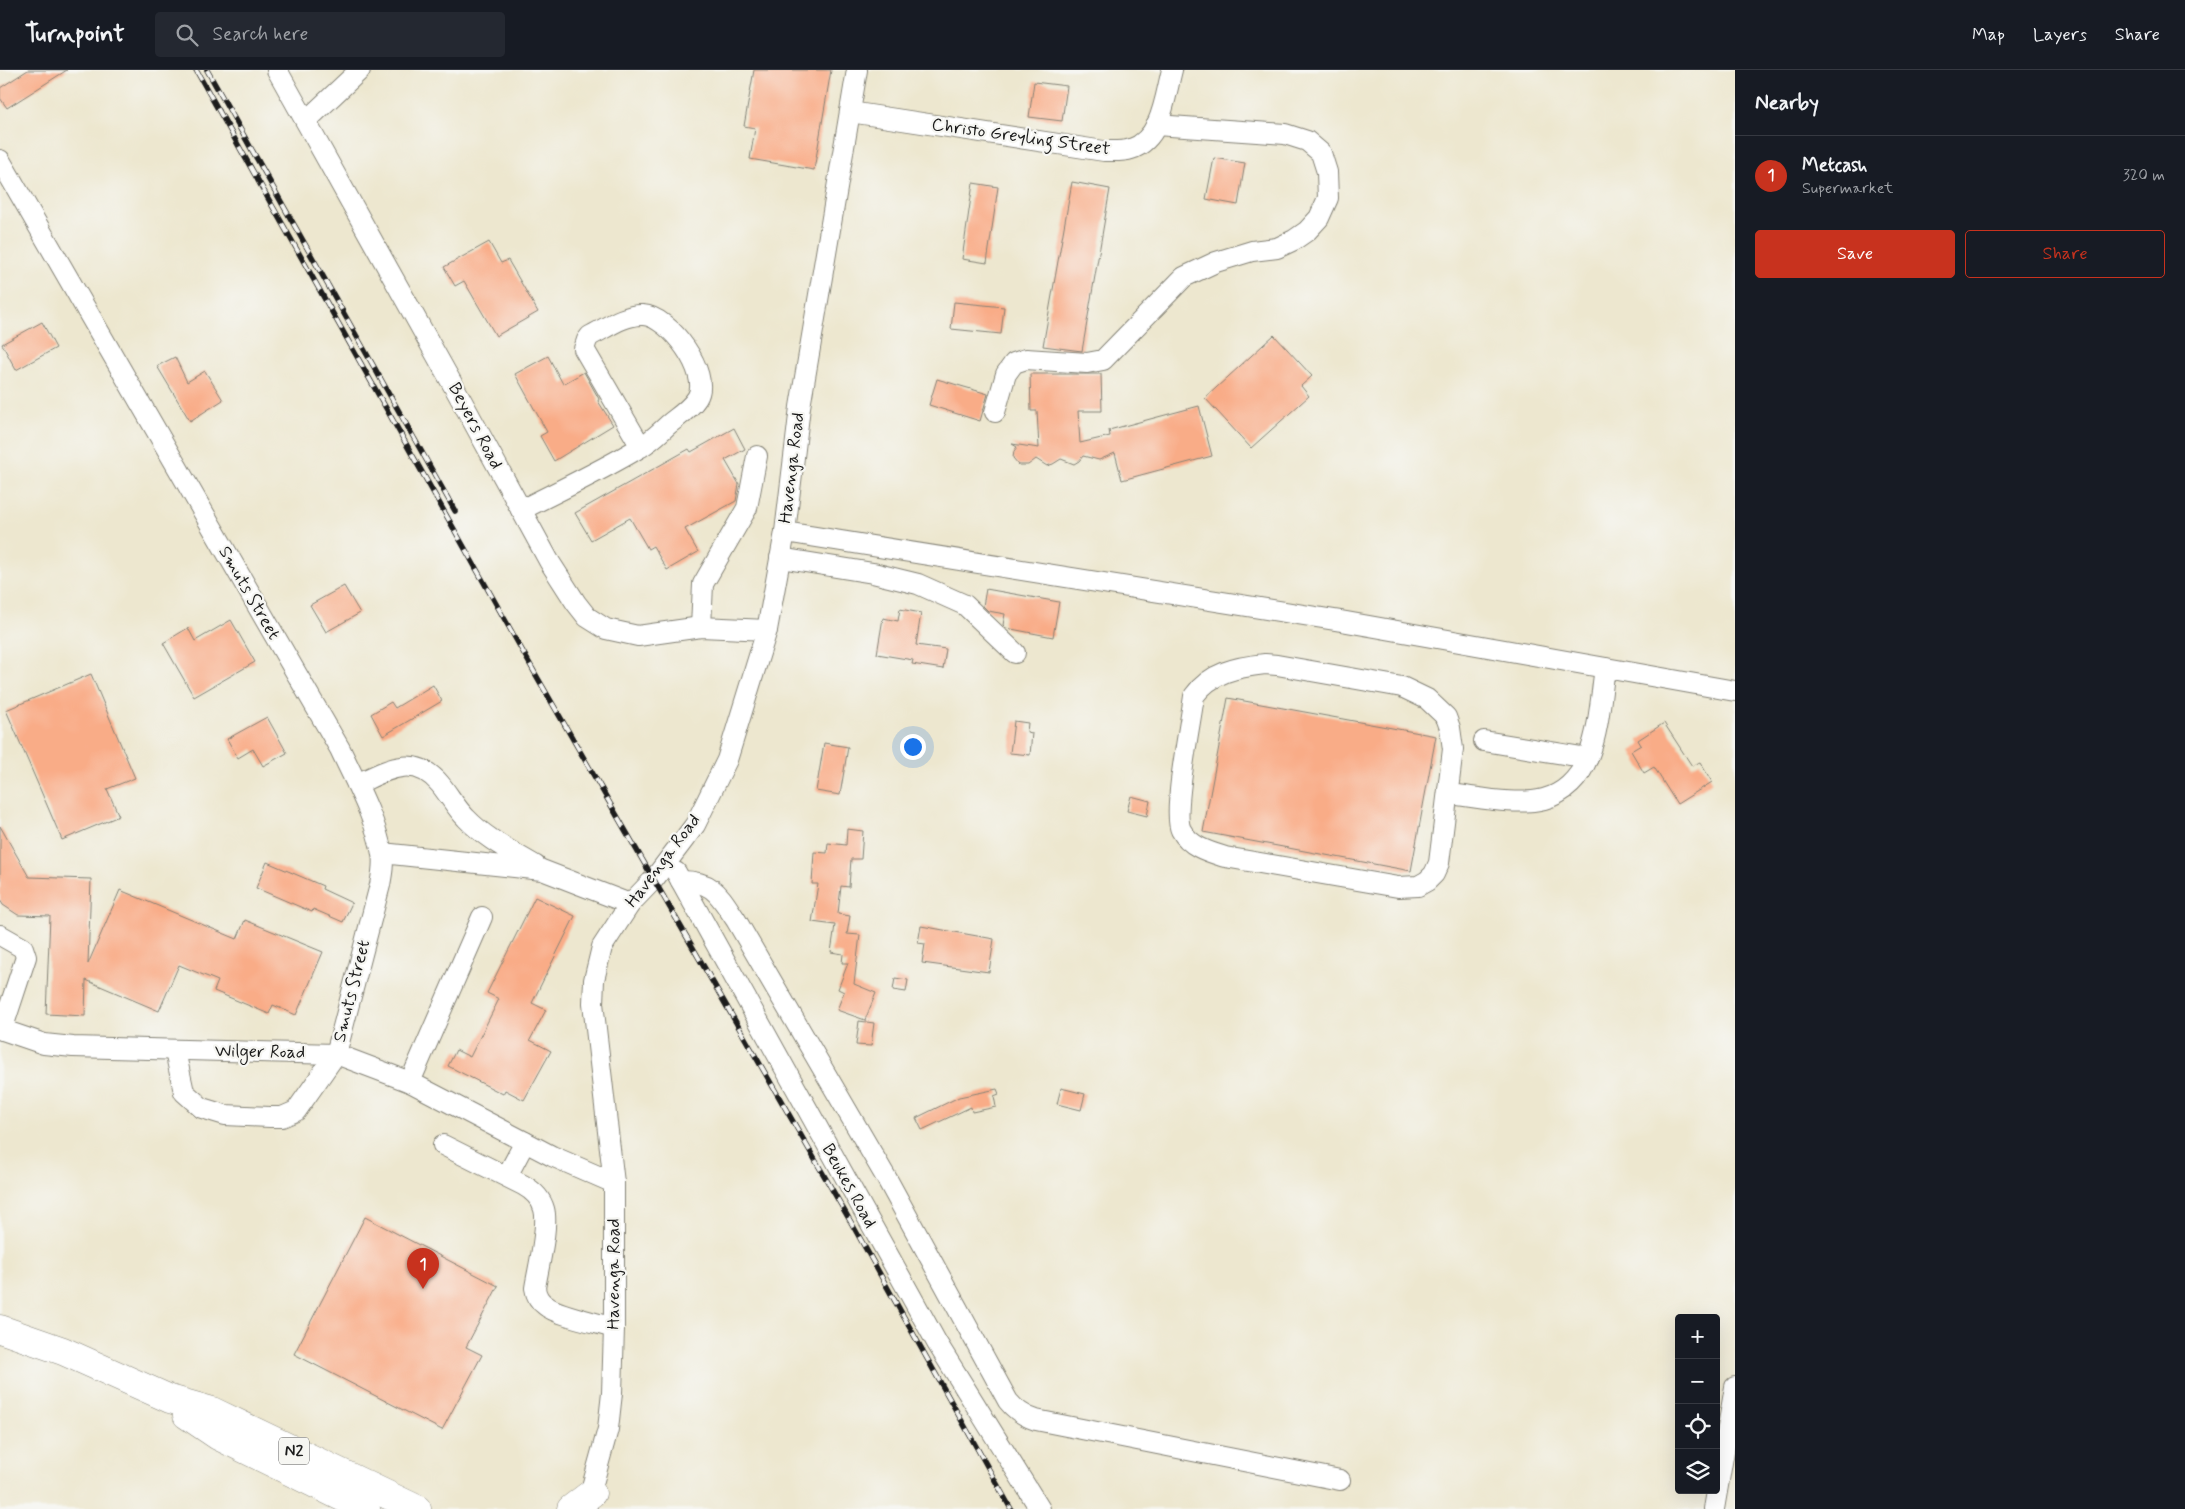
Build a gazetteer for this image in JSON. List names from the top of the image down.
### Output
{
  "streets": {
    "highway": ["N2"],
    "street": [
      "Christo Greyling Street",
      "Beyers Road",
      "Havenga Road",
      "Smuts Street",
      "Wilger Road",
      "Beukes Road"
    ]
  },
  "crossings": [
    ["Christo Greyling Street", "Havenga Road"],
    ["Beyers Road", "Havenga Road"],
    ["Havenga Road", "Wilger Road"],
    ["Havenga Road", "Beukes Road"],
    ["Smuts Street", "Wilger Road"]
  ],
  "page": {
    "header": "Turnpoint",
    "search": "Search here",
    "nav": ["Map", "Layers", "Share"],
    "heading": "Nearby",
    "list": [
      {
        "mark": "1",
        "name": "Metcash",
        "note": "Supermarket",
        "value": "320 m"
      }
    ],
    "buttons": ["Save", "Share"],
    "pins": "1",
    "map_buttons": ["+", "−"]
  }
}
